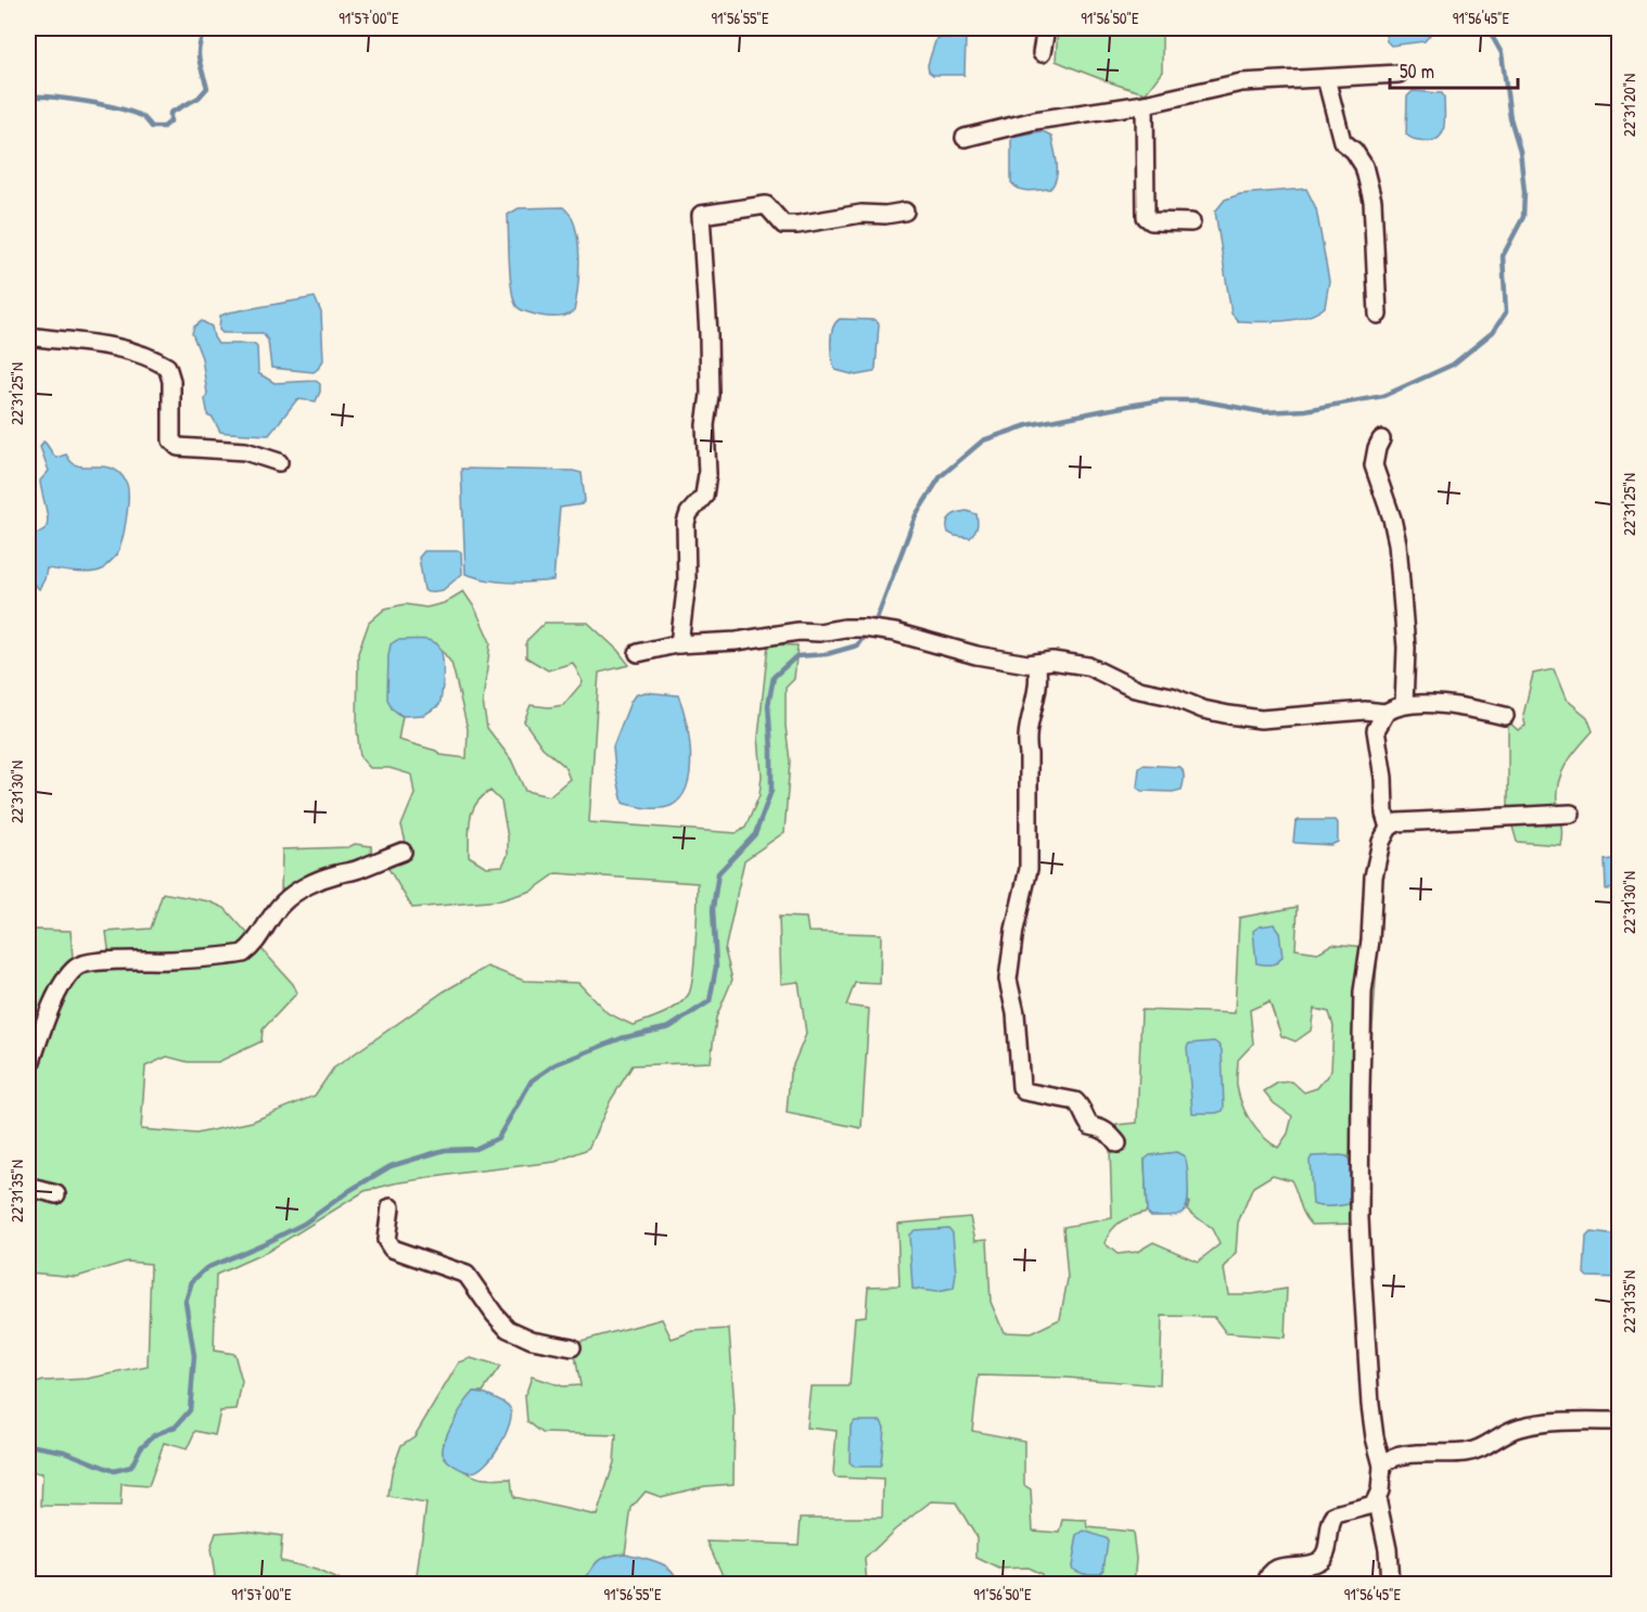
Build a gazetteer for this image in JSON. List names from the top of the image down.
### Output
{
  "scale_bar": "50 m",
  "coordinates": [
    "91°57'00\"E",
    "91°56'55\"E",
    "91°56'50\"E",
    "91°56'45\"E",
    "22°31'20\"N",
    "22°31'25\"N",
    "22°31'30\"N",
    "22°31'35\"N"
  ]
}
